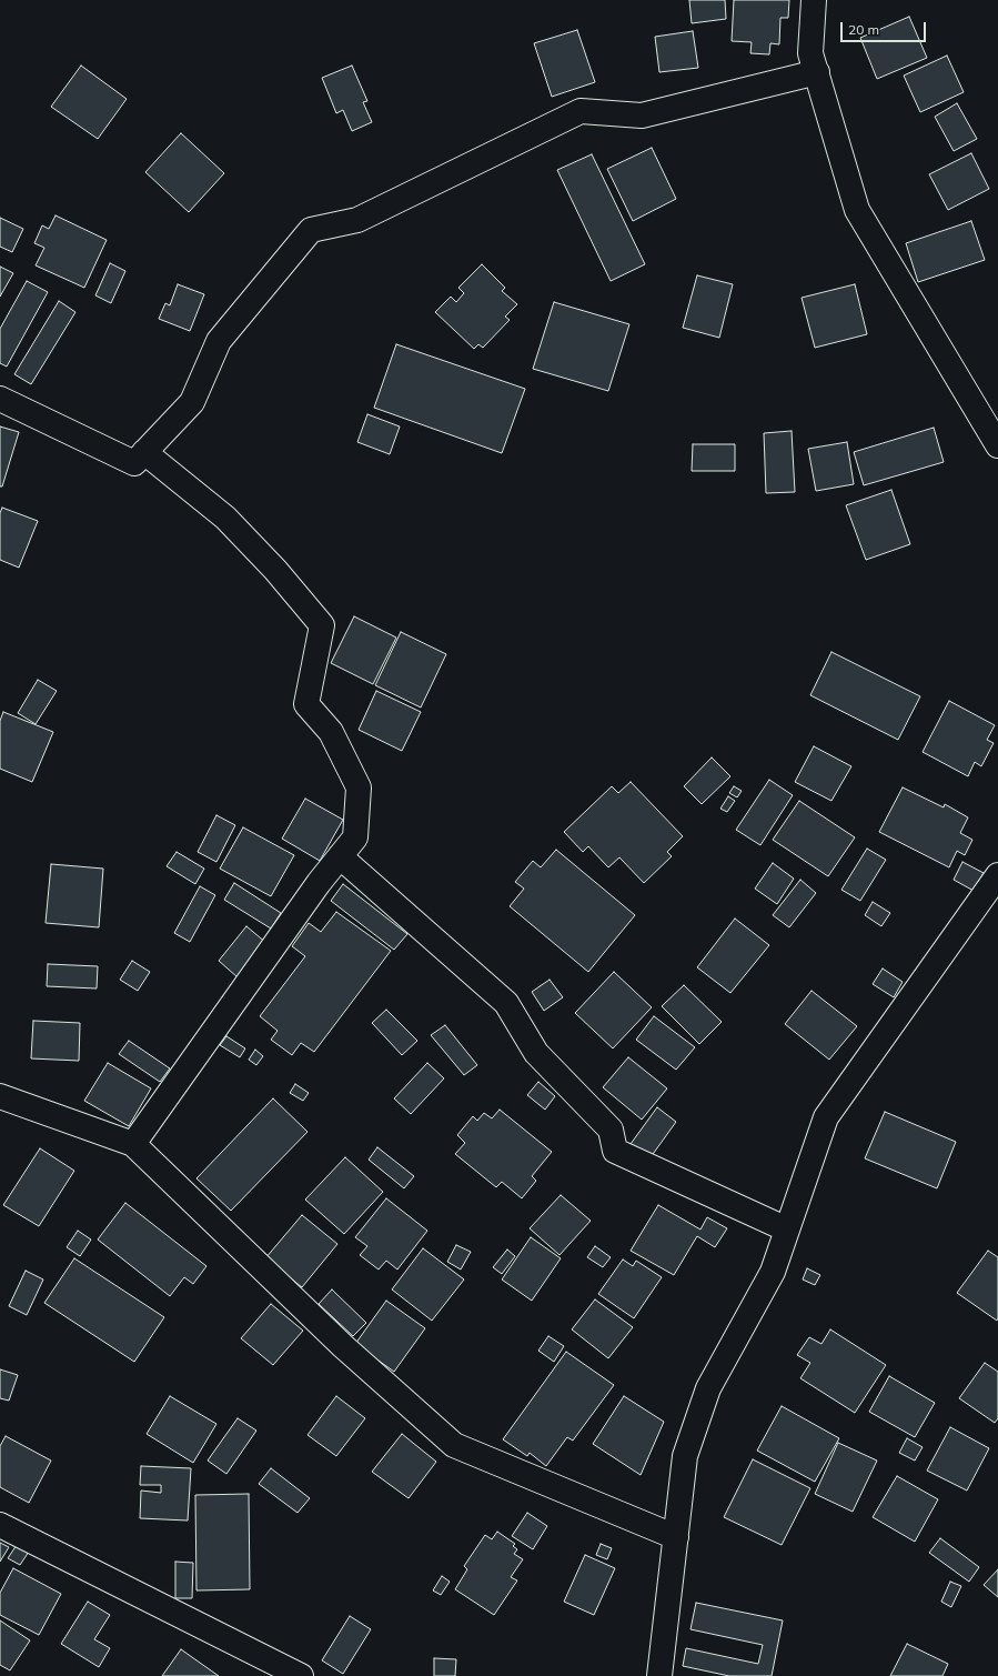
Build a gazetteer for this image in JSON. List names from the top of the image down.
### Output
{
  "scale_bar": "20 m"
}
